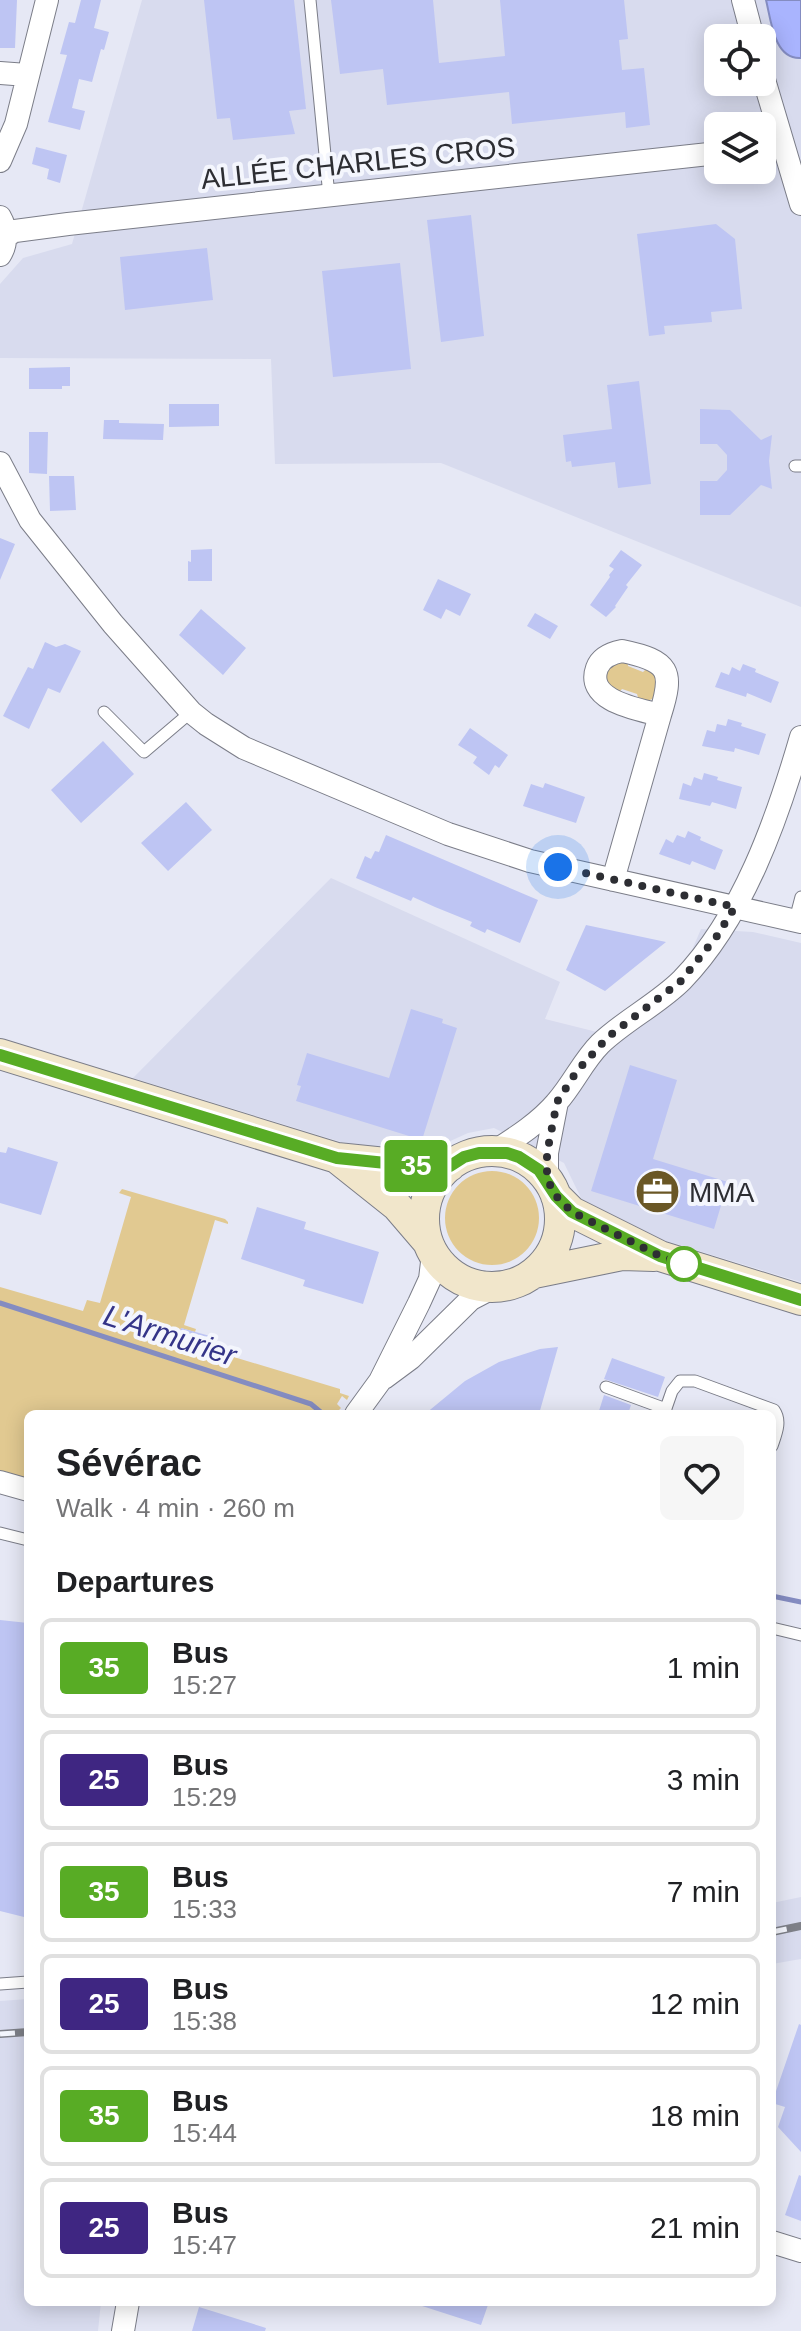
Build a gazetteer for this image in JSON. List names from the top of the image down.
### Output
{
  "streets": {
    "street": ["ALLÉE CHARLES CROS"]
  },
  "water": ["L'Armurier"],
  "places": {
    "office": ["MMA"]
  },
  "lines": ["bus line 35"],
  "page": {
    "on_map": "35",
    "heading": [
      ["Sévérac", "Walk · 4 min · 260 m"],
      "Departures"
    ],
    "list": [
      {
        "mark": "35",
        "name": "Bus",
        "note": "15:27",
        "value": "1 min"
      },
      {
        "mark": "25",
        "name": "Bus",
        "note": "15:29",
        "value": "3 min"
      },
      {
        "mark": "35",
        "name": "Bus",
        "note": "15:33",
        "value": "7 min"
      },
      {
        "mark": "25",
        "name": "Bus",
        "note": "15:38",
        "value": "12 min"
      },
      {
        "mark": "35",
        "name": "Bus",
        "note": "15:44",
        "value": "18 min"
      },
      {
        "mark": "25",
        "name": "Bus",
        "note": "15:47",
        "value": "21 min"
      }
    ]
  }
}
